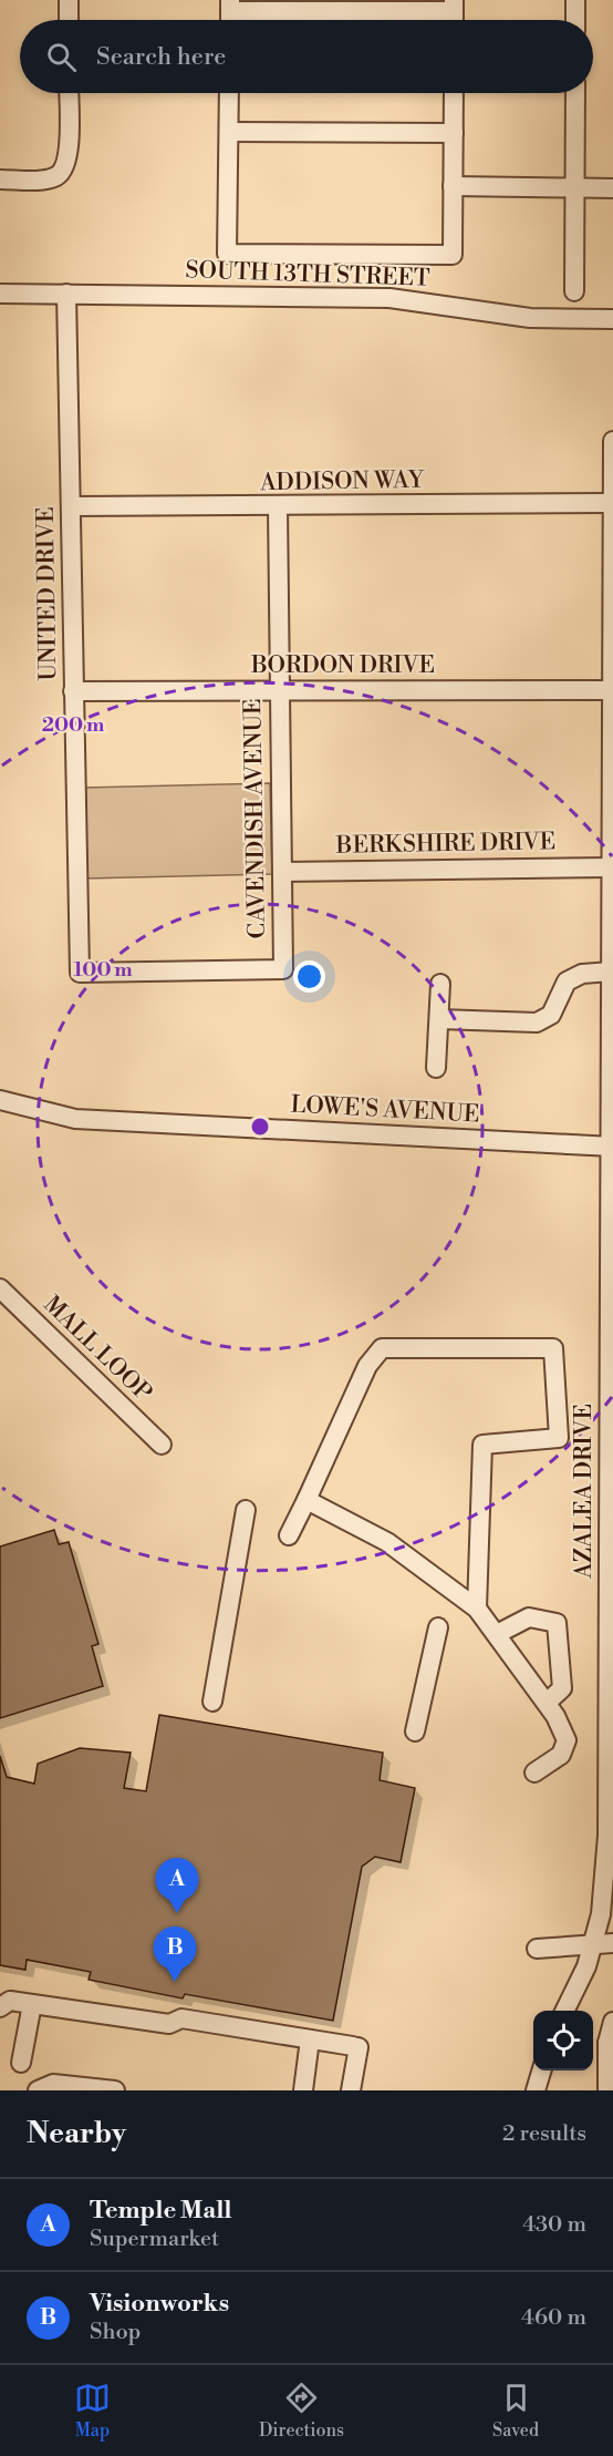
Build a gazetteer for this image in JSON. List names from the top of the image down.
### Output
{
  "streets": {
    "street": [
      "SOUTH 13TH STREET",
      "ADDISON WAY",
      "UNITED DRIVE",
      "BORDON DRIVE",
      "CAVENDISH AVENUE",
      "BERKSHIRE DRIVE",
      "LOWE'S AVENUE",
      "MALL LOOP",
      "AZALEA DRIVE"
    ]
  },
  "crossings": [
    ["SOUTH 13TH STREET", "UNITED DRIVE"],
    ["ADDISON WAY", "UNITED DRIVE"],
    ["ADDISON WAY", "CAVENDISH AVENUE"],
    ["ADDISON WAY", "AZALEA DRIVE"],
    ["UNITED DRIVE", "BORDON DRIVE"],
    ["UNITED DRIVE", "CAVENDISH AVENUE"],
    ["BORDON DRIVE", "CAVENDISH AVENUE"],
    ["BORDON DRIVE", "AZALEA DRIVE"],
    ["CAVENDISH AVENUE", "BERKSHIRE DRIVE"],
    ["BERKSHIRE DRIVE", "AZALEA DRIVE"],
    ["LOWE'S AVENUE", "AZALEA DRIVE"]
  ],
  "page": {
    "search": "Search here",
    "pins": ["A", "B"],
    "heading": ["Nearby", "2 results"],
    "list": [
      {
        "mark": "A",
        "name": "Temple Mall",
        "note": "Supermarket",
        "value": "430 m"
      },
      {
        "mark": "B",
        "name": "Visionworks",
        "note": "Shop",
        "value": "460 m"
      }
    ],
    "nav": ["Map", "Directions", "Saved"]
  },
  "rings": ["200 m", "100 m"]
}
